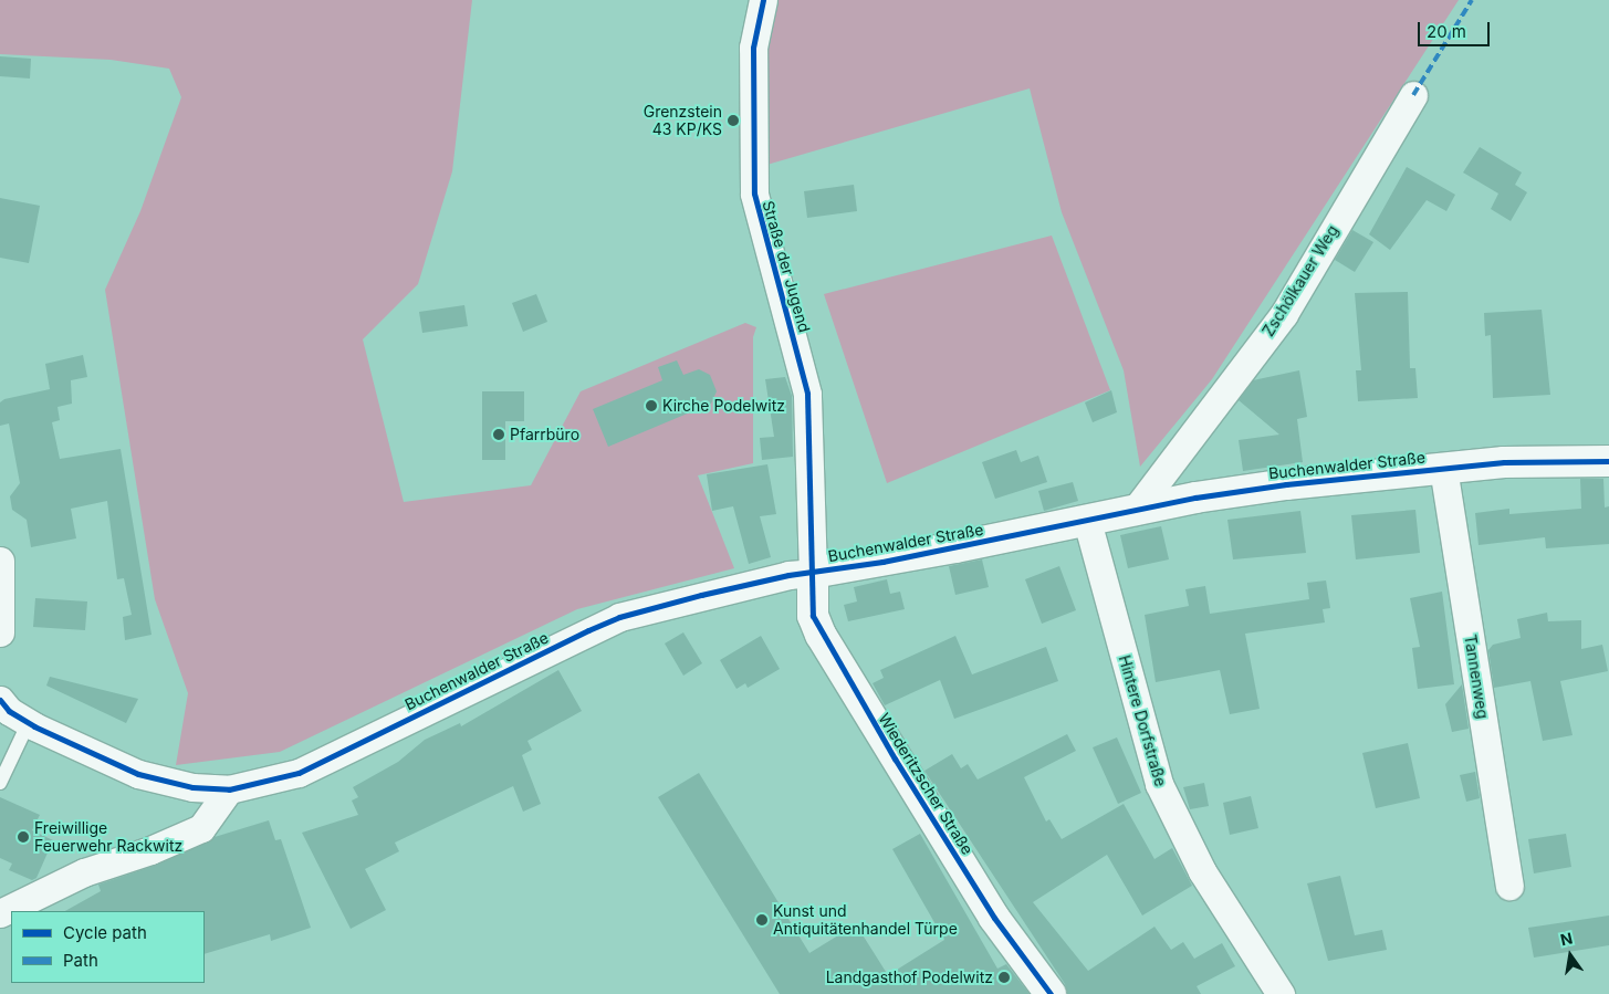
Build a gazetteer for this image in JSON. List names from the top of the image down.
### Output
{
  "streets": {
    "street": [
      "Straße der Jugend",
      "Zschölkauer Weg",
      "Buchenwalder Straße",
      "Tannenweg",
      "Hintere Dorfstraße",
      "Wiederitzscher Straße"
    ]
  },
  "crossings": [
    ["Straße der Jugend", "Buchenwalder Straße"],
    ["Straße der Jugend", "Wiederitzscher Straße"],
    ["Zschölkauer Weg", "Buchenwalder Straße"],
    ["Buchenwalder Straße", "Tannenweg"],
    ["Buchenwalder Straße", "Hintere Dorfstraße"],
    ["Buchenwalder Straße", "Wiederitzscher Straße"]
  ],
  "places": [
    "Grenzstein 43 KP/KS",
    "Kirche Podelwitz",
    "Pfarrbüro",
    "Freiwillige Feuerwehr Rackwitz",
    "Kunst und Antiquitätenhandel Türpe",
    "Landgasthof Podelwitz"
  ],
  "legend": ["Cycle path", "Path"],
  "scale_bar": "20 m",
  "north": "top"
}
